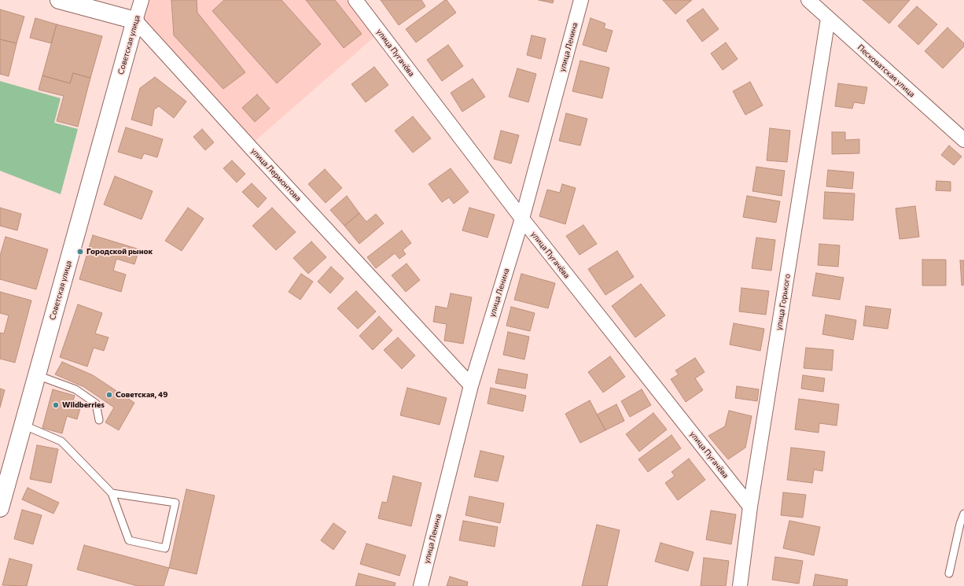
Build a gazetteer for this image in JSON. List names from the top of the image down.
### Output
{
  "streets": {
    "main road": ["Советская улица"],
    "street": [
      "улица Ленина",
      "улица Пугачёва",
      "Песковатская улица",
      "улица Лермонтова",
      "улица Горького"
    ]
  },
  "crossings": [
    ["Советская улица", "улица Лермонтова"],
    ["улица Ленина", "улица Пугачёва"],
    ["улица Ленина", "улица Лермонтова"],
    ["улица Пугачёва", "улица Горького"],
    ["Песковатская улица", "улица Горького"]
  ],
  "places": ["Городской рынок", "Советская, 49", "Wildberries"]
}
